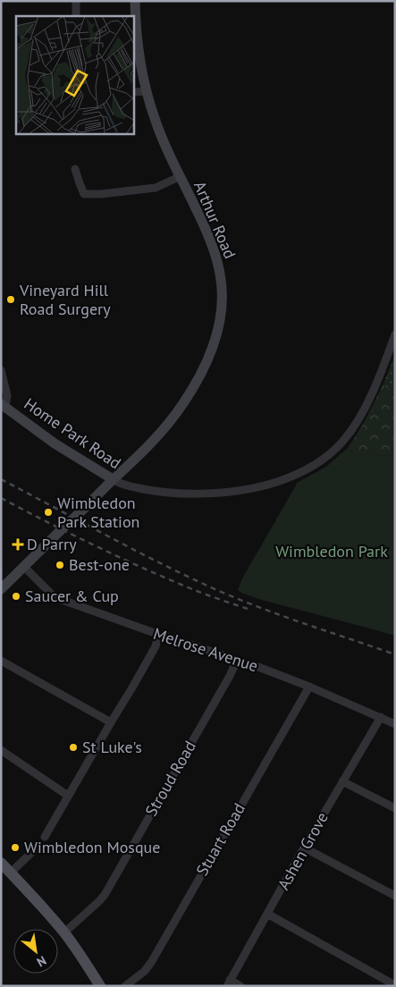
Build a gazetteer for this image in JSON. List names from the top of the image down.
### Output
{
  "streets": {
    "street": [
      "Arthur Road",
      "Home Park Road",
      "Melrose Avenue",
      "Stroud Road",
      "Stuart Road",
      "Ashen Grove"
    ]
  },
  "crossings": [
    ["Arthur Road", "Home Park Road"],
    ["Arthur Road", "Melrose Avenue"],
    ["Melrose Avenue", "Stroud Road"],
    ["Melrose Avenue", "Stuart Road"],
    ["Melrose Avenue", "Ashen Grove"]
  ],
  "parks": ["Wimbledon Park"],
  "places": {
    "other": [
      "Vineyard Hill Road Surgery",
      "Wimbledon Park Station",
      "Best-one",
      "Saucer & Cup",
      "St Luke's",
      "Wimbledon Mosque"
    ],
    "health": ["D Parry"]
  },
  "north": "bottom right"
}
